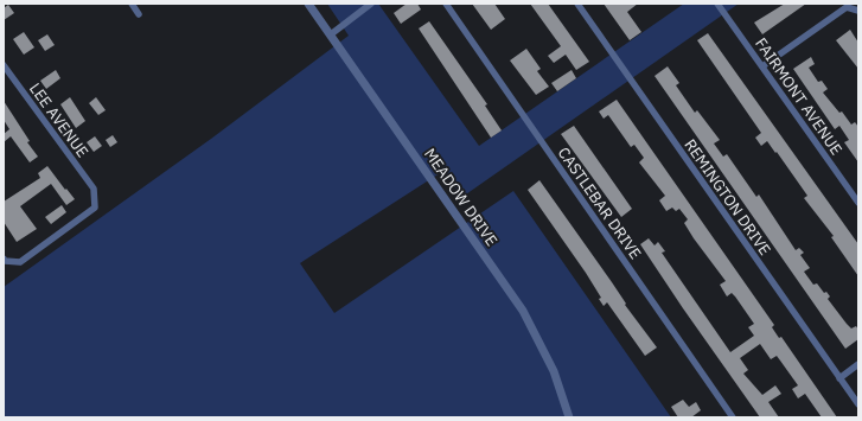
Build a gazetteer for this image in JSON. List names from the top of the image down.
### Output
{
  "streets": {
    "street": [
      "FAIRMONT AVENUE",
      "LEE AVENUE",
      "MEADOW DRIVE",
      "REMINGTON DRIVE",
      "CASTLEBAR DRIVE"
    ]
  }
}
